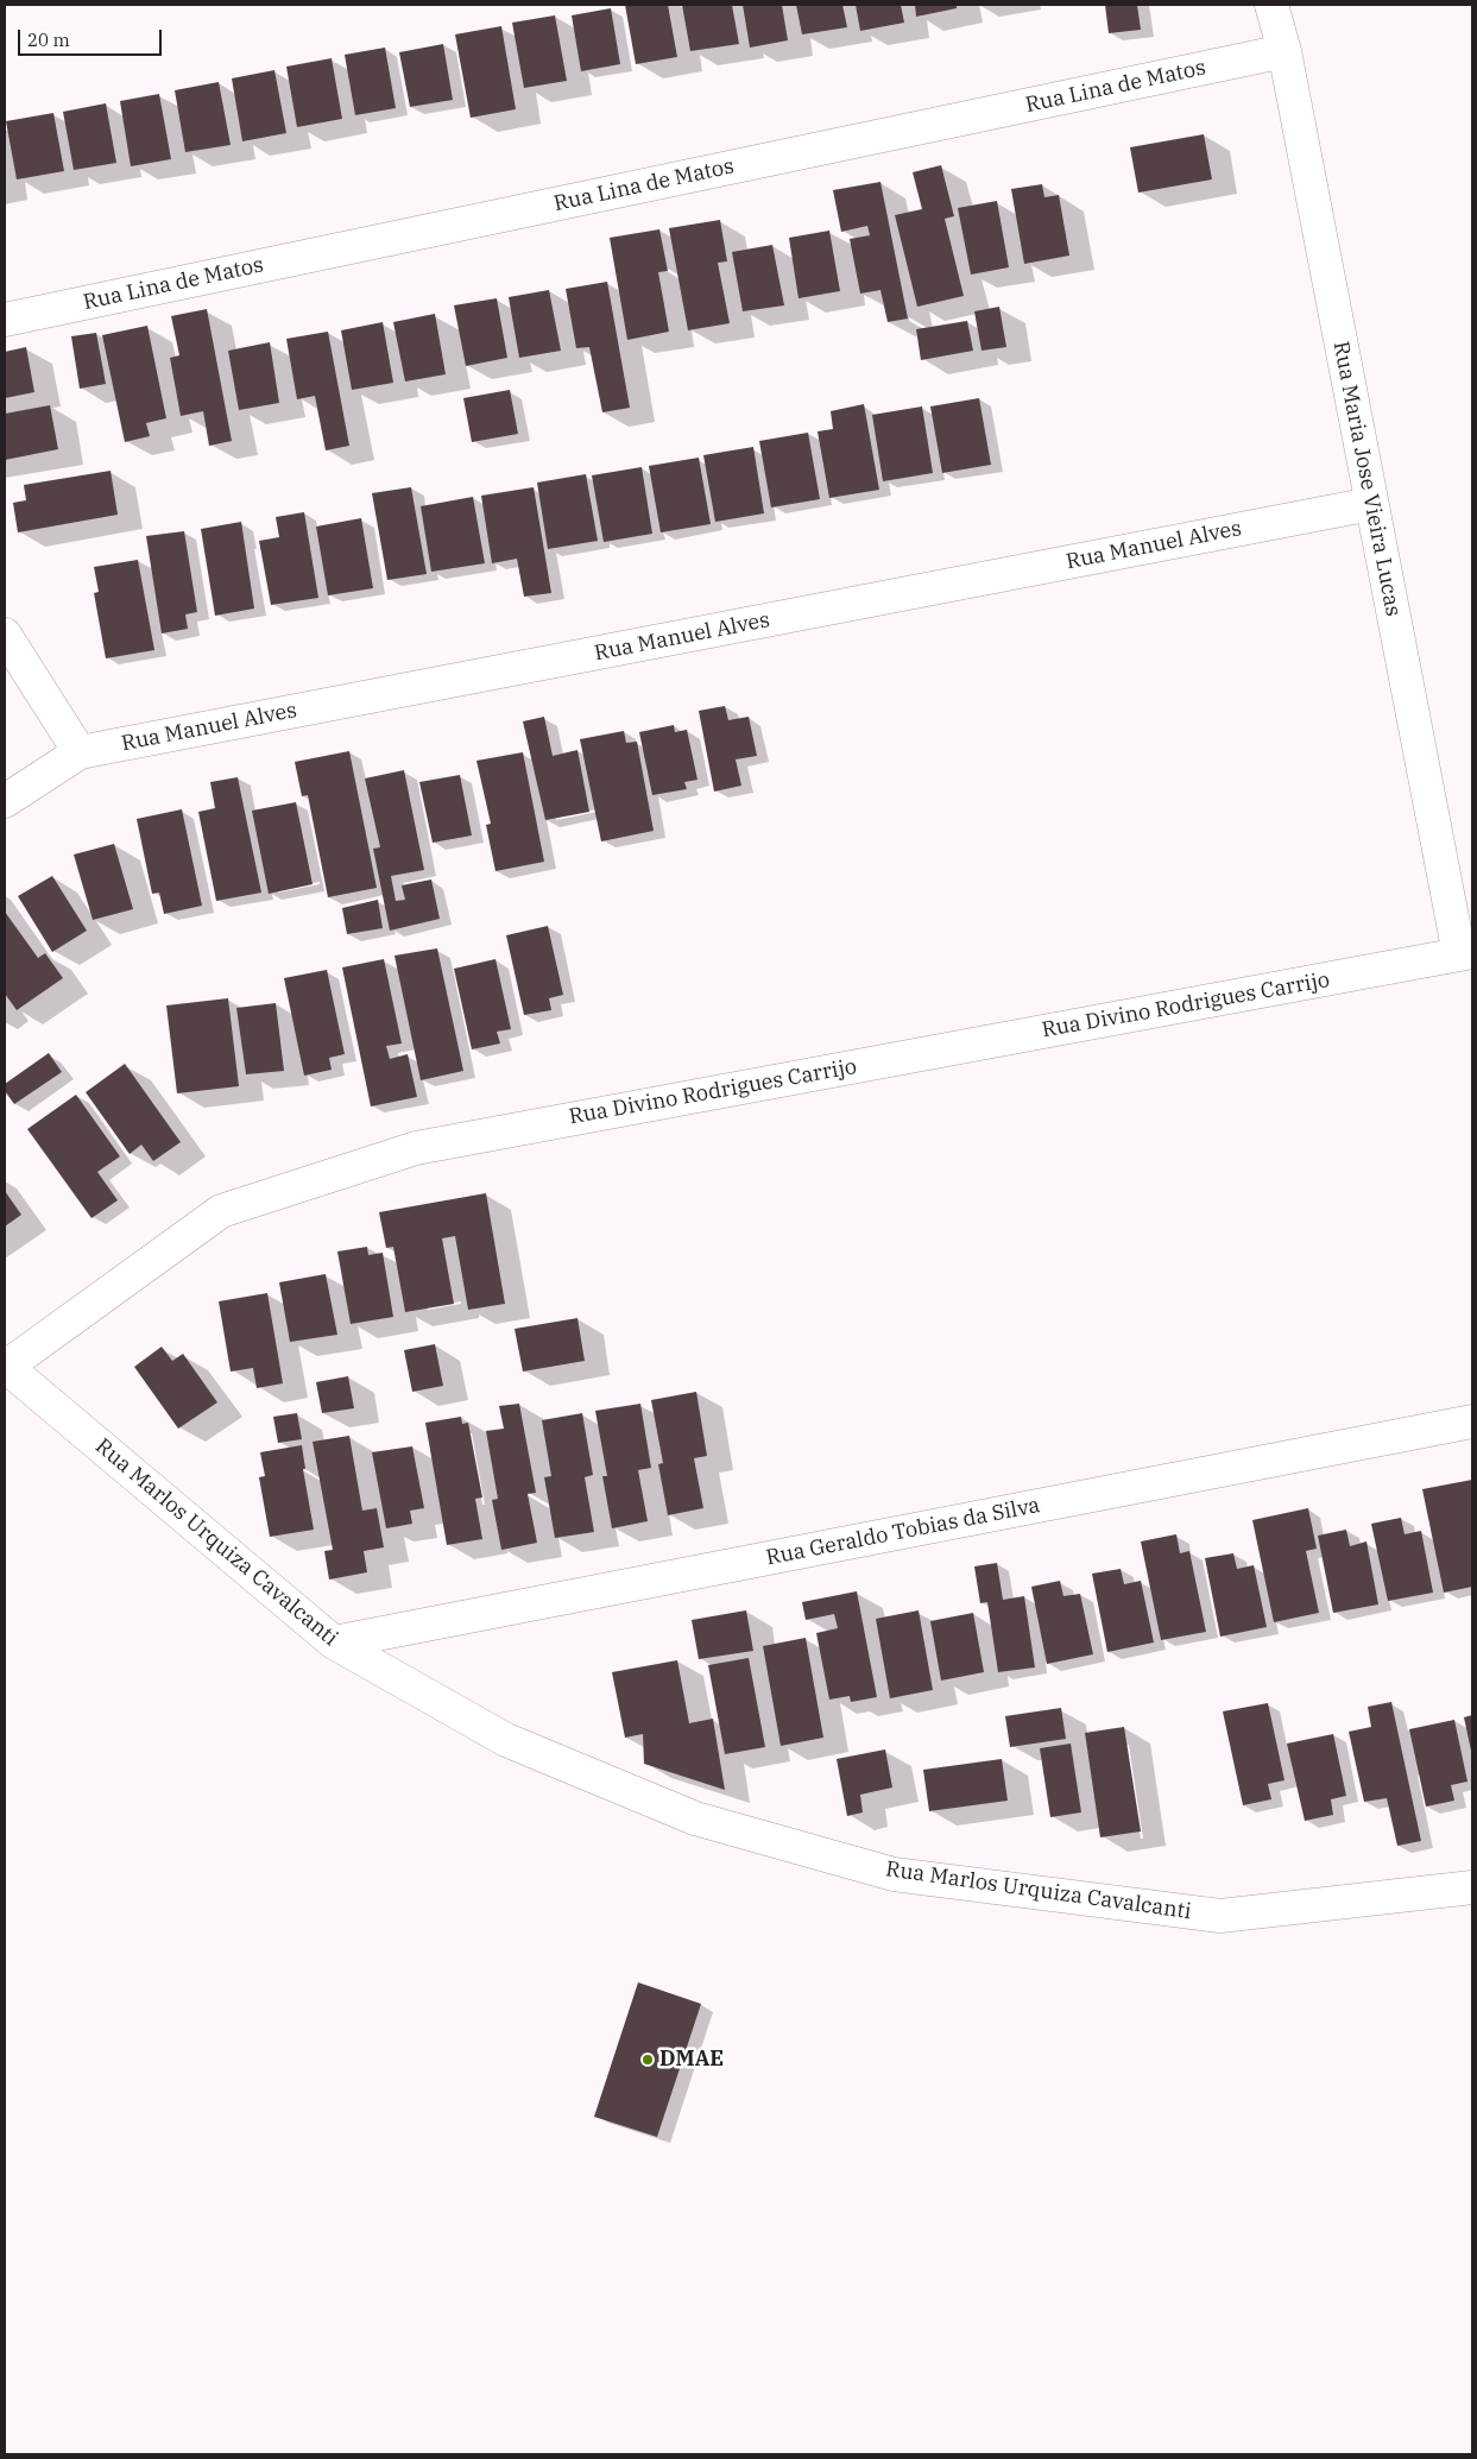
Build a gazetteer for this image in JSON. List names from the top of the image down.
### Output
{
  "streets": {
    "street": [
      "Rua Lina de Matos",
      "Rua Maria Jose Vieira Lucas",
      "Rua Manuel Alves",
      "Rua Divino Rodrigues Carrijo",
      "Rua Geraldo Tobias da Silva",
      "Rua Marlos Urquiza Cavalcanti"
    ]
  },
  "crossings": [
    ["Rua Lina de Matos", "Rua Maria Jose Vieira Lucas"],
    ["Rua Maria Jose Vieira Lucas", "Rua Manuel Alves"],
    ["Rua Maria Jose Vieira Lucas", "Rua Divino Rodrigues Carrijo"],
    ["Rua Divino Rodrigues Carrijo", "Rua Marlos Urquiza Cavalcanti"],
    ["Rua Geraldo Tobias da Silva", "Rua Marlos Urquiza Cavalcanti"]
  ],
  "places": ["DMAE"],
  "scale_bar": "20 m"
}
